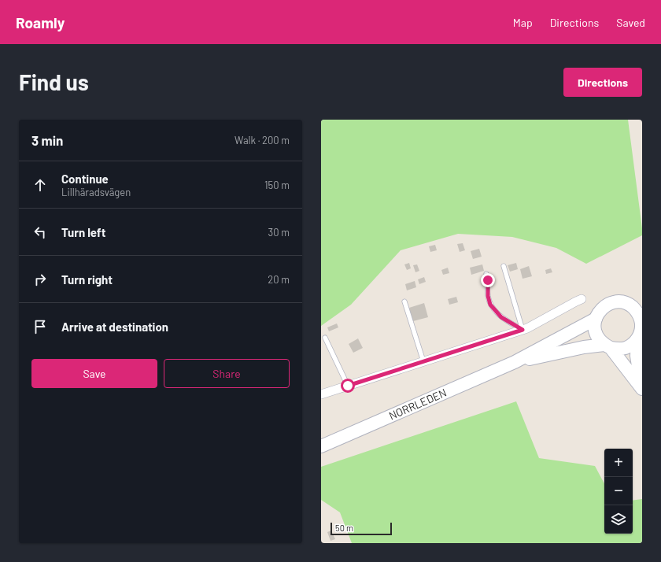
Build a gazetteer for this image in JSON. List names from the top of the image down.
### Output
{
  "streets": {
    "main road": ["NORRLEDEN"]
  },
  "scale_bar": "50 m",
  "page": {
    "header": "Roamly",
    "nav": ["Map", "Directions", "Saved"],
    "buttons": [
      "Directions",
      ["Save", "Share"]
    ],
    "title": "Find us",
    "heading": ["3 min", "Walk · 200 m"],
    "list": [
      ["Continue", "Lillhäradsvägen", "150 m"],
      ["Turn left", "30 m"],
      ["Turn right", "20 m"],
      "Arrive at destination"
    ],
    "map_buttons": ["+", "−"],
    "scale": "50 m"
  }
}
